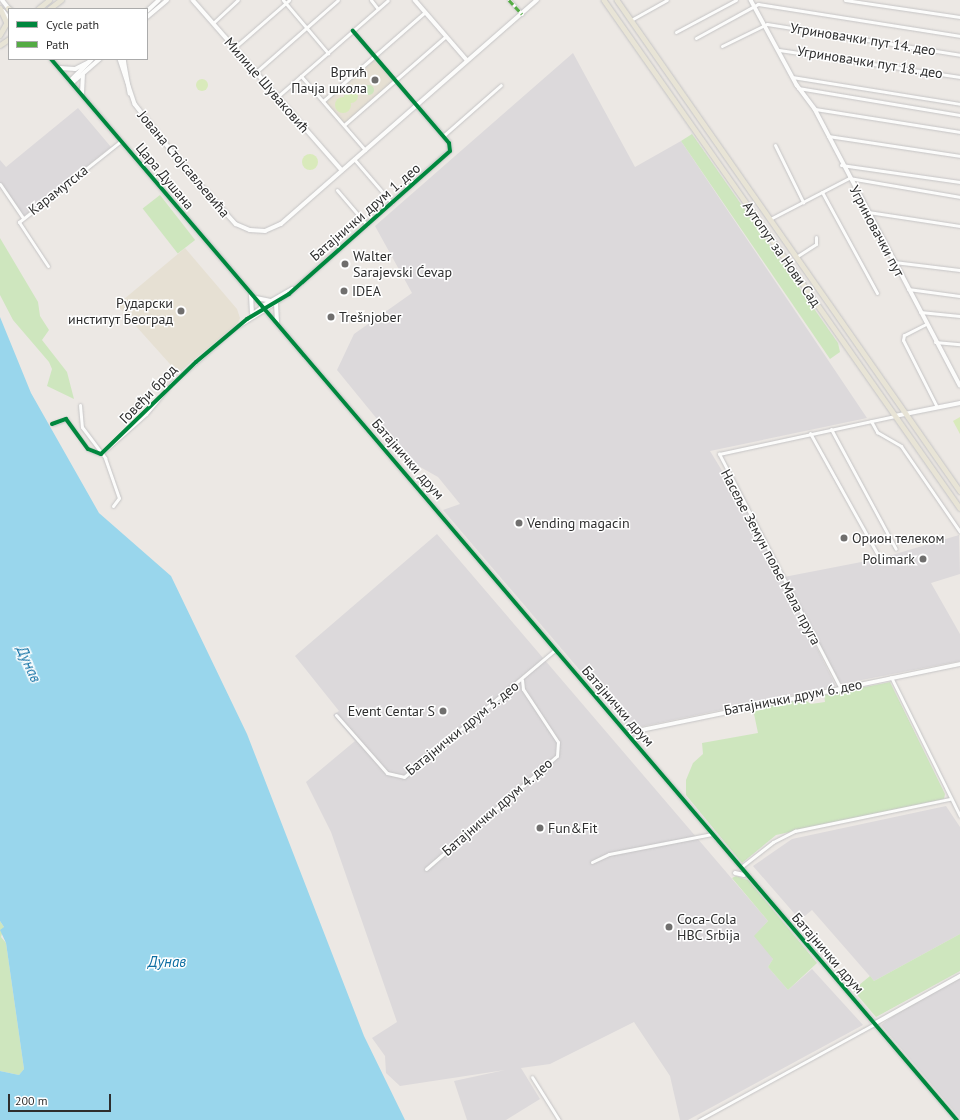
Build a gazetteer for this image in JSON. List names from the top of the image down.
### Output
{
  "streets": {
    "main road": ["Цара Душана", "Аутопут за Нови Сад", "Батајнички друм"],
    "street": [
      "Угриновачки пут 14. део",
      "Угриновачки пут 18. део",
      "Милице Шуваковић",
      "Јована Стојсављевића",
      "Карамутска",
      "Батајнички друм 1. део",
      "Угриновачки пут",
      "Говеђи брод",
      "Насеље Земун поље Мала пруга",
      "Батајнички друм 6. део",
      "Батајнички друм 3. део",
      "Батајнички друм 4. део"
    ]
  },
  "crossings": [
    ["Угриновачки пут 14. део", "Угриновачки пут"],
    ["Угриновачки пут 18. део", "Угриновачки пут"],
    ["Милице Шуваковић", "Јована Стојсављевића"],
    ["Цара Душана", "Карамутска"],
    ["Цара Душана", "Батајнички друм 1. део"],
    ["Цара Душана", "Батајнички друм"],
    ["Батајнички друм 1. део", "Батајнички друм"],
    ["Аутопут за Нови Сад", "Насеље Земун поље Мала пруга"],
    ["Батајнички друм", "Батајнички друм 6. део"],
    ["Батајнички друм", "Батајнички друм 3. део"],
    ["Насеље Земун поље Мала пруга", "Батајнички друм 6. део"],
    ["Батајнички друм 3. део", "Батајнички друм 4. део"]
  ],
  "water": ["Дунав"],
  "places": [
    "Вртић Пачја школа",
    "Walter Sarajevski Ćevap",
    "IDEA",
    "Рударски институт Београд",
    "Trešnjober",
    "Vending magacin",
    "Орион телеком",
    "Polimark",
    "Event Centar S",
    "Fun&Fit",
    "Coca-Cola HBC Srbija"
  ],
  "legend": ["Cycle path", "Path"],
  "scale_bar": "200 m"
}
